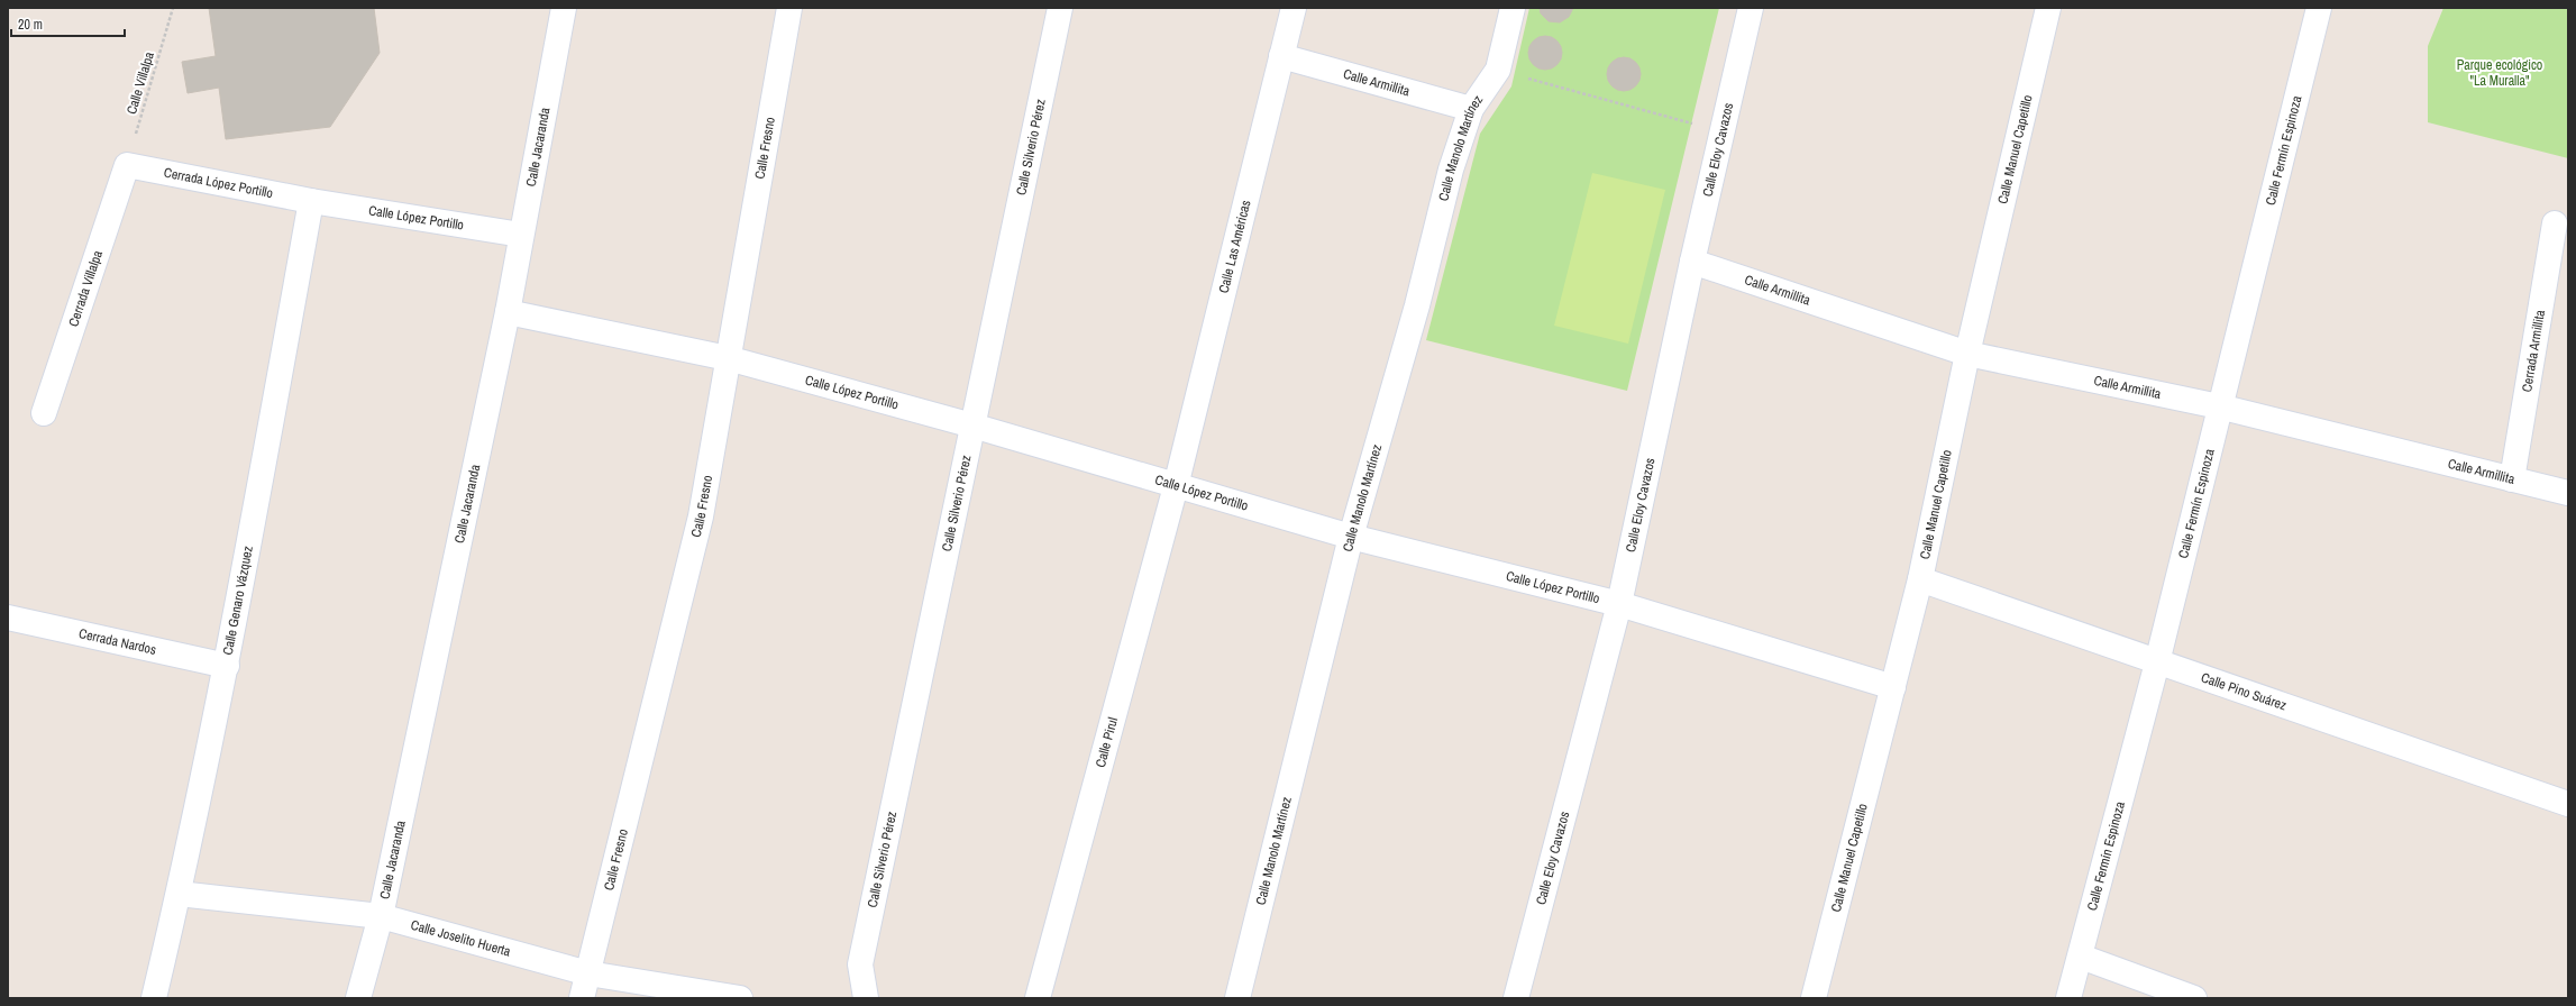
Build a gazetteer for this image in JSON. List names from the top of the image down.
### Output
{
  "streets": {
    "street": [
      "Calle Armillita",
      "Calle Jacaranda",
      "Calle Silverio Pérez",
      "Calle Fresno",
      "Calle Manolo Martínez",
      "Calle Eloy Cavazos",
      "Calle Manuel Capetillo",
      "Calle Fermín Espinoza",
      "Cerrada López Portillo",
      "Calle López Portillo",
      "Calle Las Américas",
      "Cerrada Villalpa",
      "Cerrada Armillita",
      "Calle Genaro Vázquez",
      "Cerrada Nardos",
      "Calle Pino Suárez",
      "Calle Pirul",
      "Calle Joselito Huerta"
    ],
    "path": ["Calle Villalpa"]
  },
  "crossings": [
    ["Calle Villalpa", "Cerrada López Portillo"],
    ["Calle Villalpa", "Cerrada Villalpa"],
    ["Calle Armillita", "Calle Manolo Martínez"],
    ["Calle Armillita", "Calle Eloy Cavazos"],
    ["Calle Armillita", "Calle Manuel Capetillo"],
    ["Calle Armillita", "Calle Fermín Espinoza"],
    ["Calle Armillita", "Calle Las Américas"],
    ["Calle Armillita", "Cerrada Armillita"],
    ["Calle Jacaranda", "Calle López Portillo"],
    ["Calle Jacaranda", "Calle Joselito Huerta"],
    ["Calle Silverio Pérez", "Calle López Portillo"],
    ["Calle Fresno", "Calle López Portillo"],
    ["Calle Fresno", "Calle Joselito Huerta"],
    ["Calle Manolo Martínez", "Calle López Portillo"],
    ["Calle Eloy Cavazos", "Calle López Portillo"],
    ["Calle Manuel Capetillo", "Calle López Portillo"],
    ["Calle Manuel Capetillo", "Calle Pino Suárez"],
    ["Calle Fermín Espinoza", "Calle Pino Suárez"],
    ["Cerrada López Portillo", "Calle López Portillo"],
    ["Cerrada López Portillo", "Cerrada Villalpa"],
    ["Cerrada López Portillo", "Calle Genaro Vázquez"],
    ["Calle López Portillo", "Calle Las Américas"],
    ["Calle López Portillo", "Calle Genaro Vázquez"],
    ["Calle López Portillo", "Calle Pirul"],
    ["Calle Las Américas", "Calle Pirul"],
    ["Calle Genaro Vázquez", "Cerrada Nardos"],
    ["Calle Genaro Vázquez", "Calle Joselito Huerta"]
  ],
  "parks": ["Parque ecológico \"La Muralla\""],
  "scale_bar": "20 m"
}
